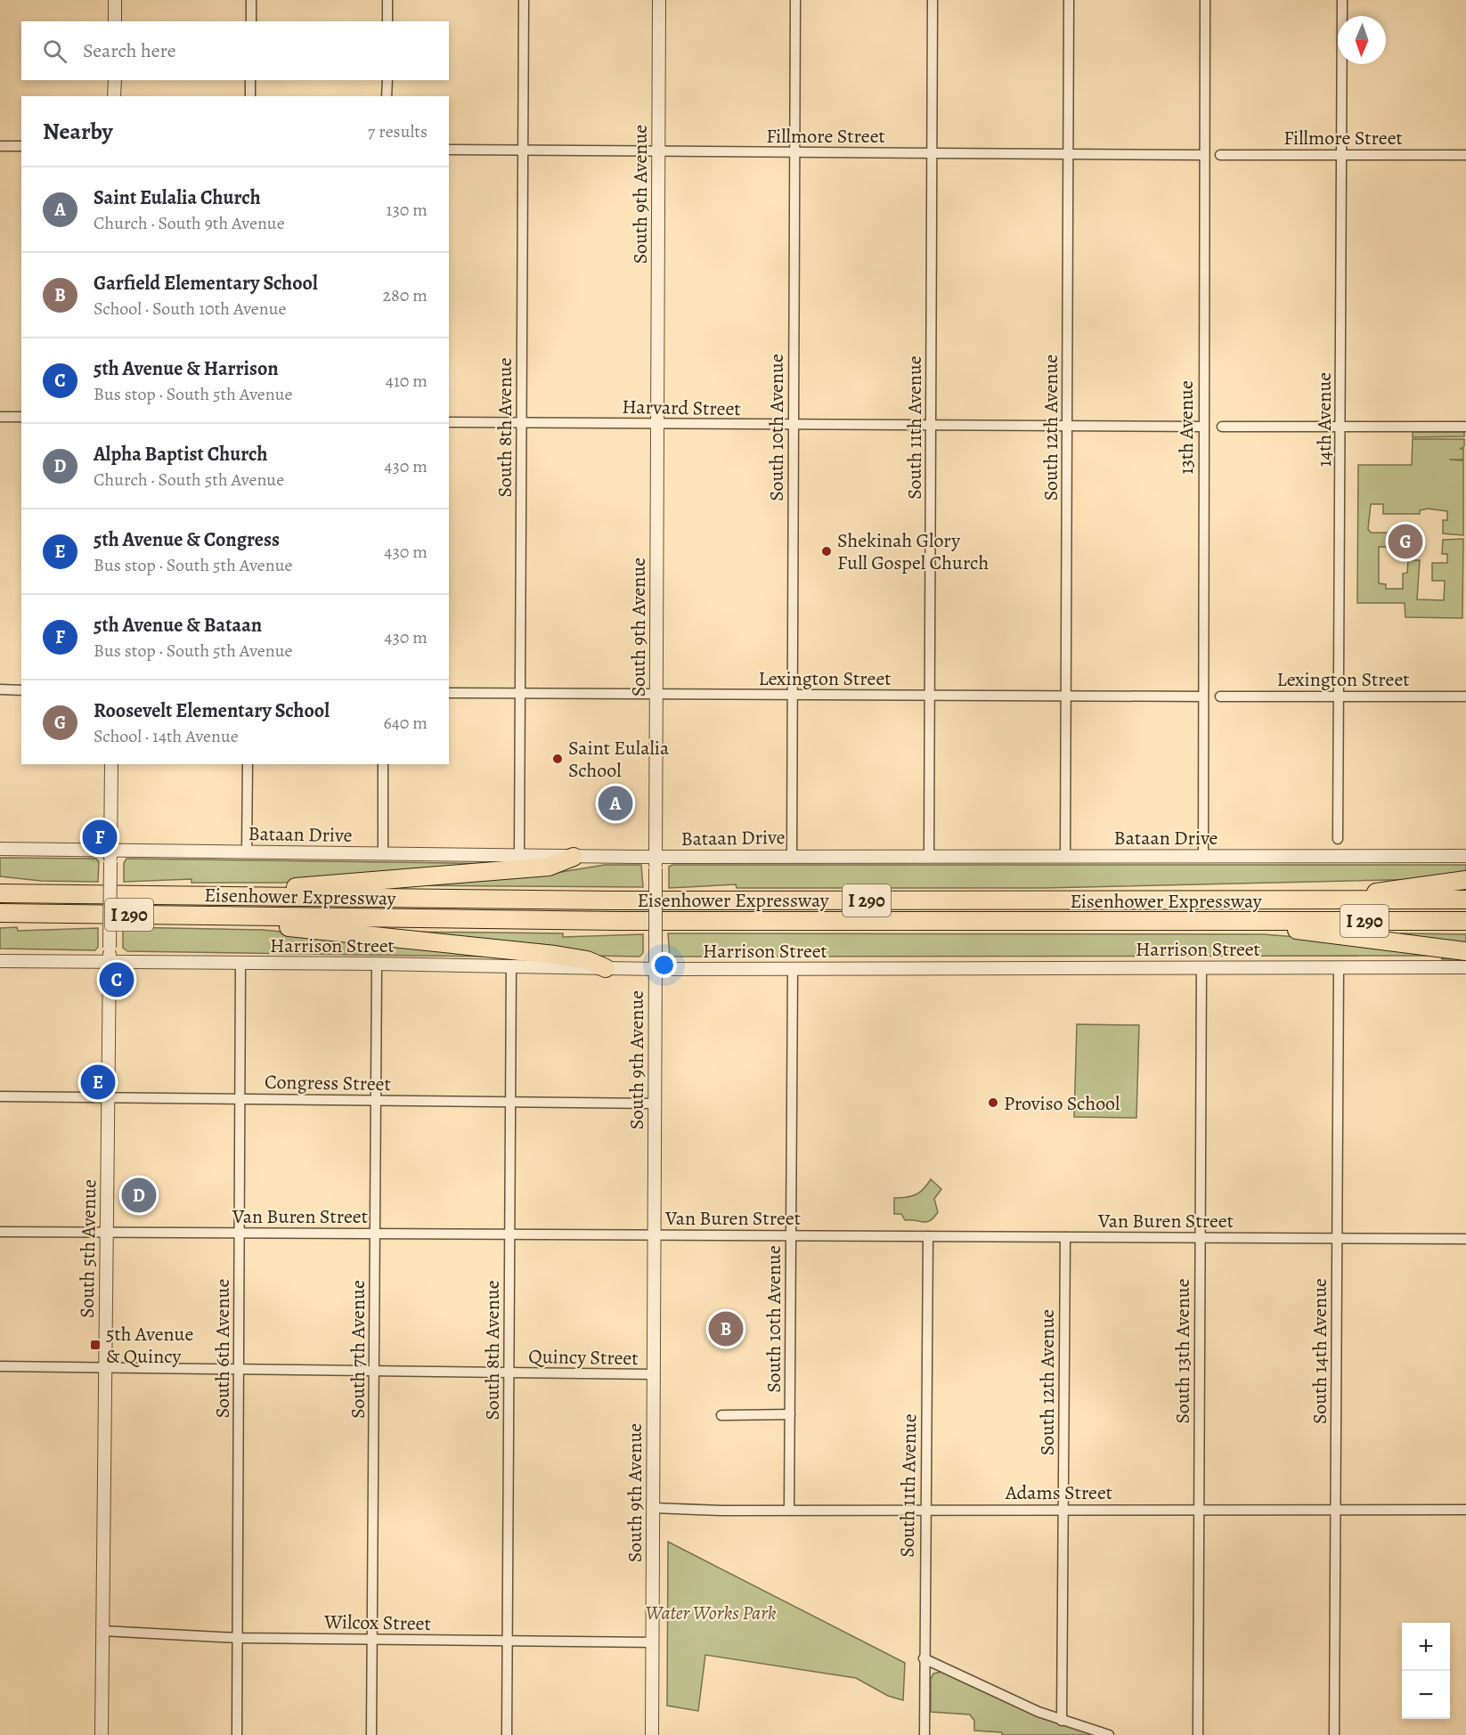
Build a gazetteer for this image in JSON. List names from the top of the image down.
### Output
{
  "streets": {
    "highway": ["Eisenhower Expressway", "I 290"],
    "street": [
      "Fillmore Street",
      "South 9th Avenue",
      "Harvard Street",
      "14th Avenue",
      "South 8th Avenue",
      "South 10th Avenue",
      "South 11th Avenue",
      "South 12th Avenue",
      "13th Avenue",
      "Lexington Street",
      "Bataan Drive",
      "Harrison Street",
      "Congress Street",
      "Van Buren Street",
      "South 5th Avenue",
      "South 6th Avenue",
      "South 7th Avenue",
      "South 13th Avenue",
      "South 14th Avenue",
      "Quincy Street",
      "Adams Street",
      "Wilcox Street"
    ]
  },
  "crossings": [
    ["Fillmore Street", "South 9th Avenue"],
    ["Fillmore Street", "14th Avenue"],
    ["Fillmore Street", "South 8th Avenue"],
    ["Fillmore Street", "South 10th Avenue"],
    ["Fillmore Street", "South 11th Avenue"],
    ["Fillmore Street", "South 12th Avenue"],
    ["Fillmore Street", "13th Avenue"],
    ["South 9th Avenue", "Harvard Street"],
    ["South 9th Avenue", "Lexington Street"],
    ["South 9th Avenue", "Bataan Drive"],
    ["South 9th Avenue", "Harrison Street"],
    ["South 9th Avenue", "Congress Street"],
    ["South 9th Avenue", "Van Buren Street"],
    ["South 9th Avenue", "Quincy Street"],
    ["South 9th Avenue", "Adams Street"],
    ["South 9th Avenue", "Wilcox Street"],
    ["Harvard Street", "South 8th Avenue"],
    ["Harvard Street", "South 10th Avenue"],
    ["Harvard Street", "South 11th Avenue"],
    ["Harvard Street", "South 12th Avenue"],
    ["Harvard Street", "13th Avenue"],
    ["14th Avenue", "Lexington Street"],
    ["South 8th Avenue", "Lexington Street"],
    ["South 8th Avenue", "Bataan Drive"],
    ["South 8th Avenue", "Harrison Street"],
    ["South 8th Avenue", "Congress Street"],
    ["South 8th Avenue", "Van Buren Street"],
    ["South 8th Avenue", "Quincy Street"],
    ["South 8th Avenue", "Wilcox Street"],
    ["South 10th Avenue", "Lexington Street"],
    ["South 10th Avenue", "Bataan Drive"],
    ["South 10th Avenue", "Harrison Street"],
    ["South 10th Avenue", "Van Buren Street"],
    ["South 10th Avenue", "Adams Street"],
    ["South 11th Avenue", "Lexington Street"],
    ["South 11th Avenue", "Bataan Drive"],
    ["South 11th Avenue", "Van Buren Street"],
    ["South 11th Avenue", "Adams Street"],
    ["South 12th Avenue", "Lexington Street"],
    ["South 12th Avenue", "Bataan Drive"],
    ["South 12th Avenue", "Van Buren Street"],
    ["South 12th Avenue", "Adams Street"],
    ["13th Avenue", "Lexington Street"],
    ["13th Avenue", "Bataan Drive"],
    ["Bataan Drive", "South 5th Avenue"],
    ["Harrison Street", "South 5th Avenue"],
    ["Harrison Street", "South 6th Avenue"],
    ["Harrison Street", "South 7th Avenue"],
    ["Harrison Street", "South 13th Avenue"],
    ["Harrison Street", "South 14th Avenue"],
    ["Congress Street", "South 5th Avenue"],
    ["Congress Street", "South 6th Avenue"],
    ["Congress Street", "South 7th Avenue"],
    ["Van Buren Street", "South 5th Avenue"],
    ["Van Buren Street", "South 6th Avenue"],
    ["Van Buren Street", "South 7th Avenue"],
    ["Van Buren Street", "South 13th Avenue"],
    ["Van Buren Street", "South 14th Avenue"],
    ["South 5th Avenue", "Quincy Street"],
    ["South 5th Avenue", "Wilcox Street"],
    ["South 6th Avenue", "Quincy Street"],
    ["South 6th Avenue", "Wilcox Street"],
    ["South 7th Avenue", "Quincy Street"],
    ["South 7th Avenue", "Wilcox Street"],
    ["South 13th Avenue", "Adams Street"],
    ["South 14th Avenue", "Adams Street"]
  ],
  "parks": ["Water Works Park"],
  "places": {
    "other": ["Shekinah Glory Full Gospel Church", "Saint Eulalia School", "Proviso School"],
    "transit": ["5th Avenue & Quincy"]
  },
  "north": "bottom",
  "page": {
    "search": "Search here",
    "heading": ["Nearby", "7 results"],
    "list": [
      {
        "mark": "A",
        "name": "Saint Eulalia Church",
        "note": "Church · South 9th Avenue",
        "value": "130 m"
      },
      {
        "mark": "B",
        "name": "Garfield Elementary School",
        "note": "School · South 10th Avenue",
        "value": "280 m"
      },
      {
        "mark": "C",
        "name": "5th Avenue & Harrison",
        "note": "Bus stop · South 5th Avenue",
        "value": "410 m"
      },
      {
        "mark": "D",
        "name": "Alpha Baptist Church",
        "note": "Church · South 5th Avenue",
        "value": "430 m"
      },
      {
        "mark": "E",
        "name": "5th Avenue & Congress",
        "note": "Bus stop · South 5th Avenue",
        "value": "430 m"
      },
      {
        "mark": "F",
        "name": "5th Avenue & Bataan",
        "note": "Bus stop · South 5th Avenue",
        "value": "430 m"
      },
      {
        "mark": "G",
        "name": "Roosevelt Elementary School",
        "note": "School · 14th Avenue",
        "value": "640 m"
      }
    ],
    "pins": [
      "G",
      "A",
      "F",
      "C",
      "E",
      "D",
      "B"
    ],
    "map_buttons": ["+", "−"]
  }
}
